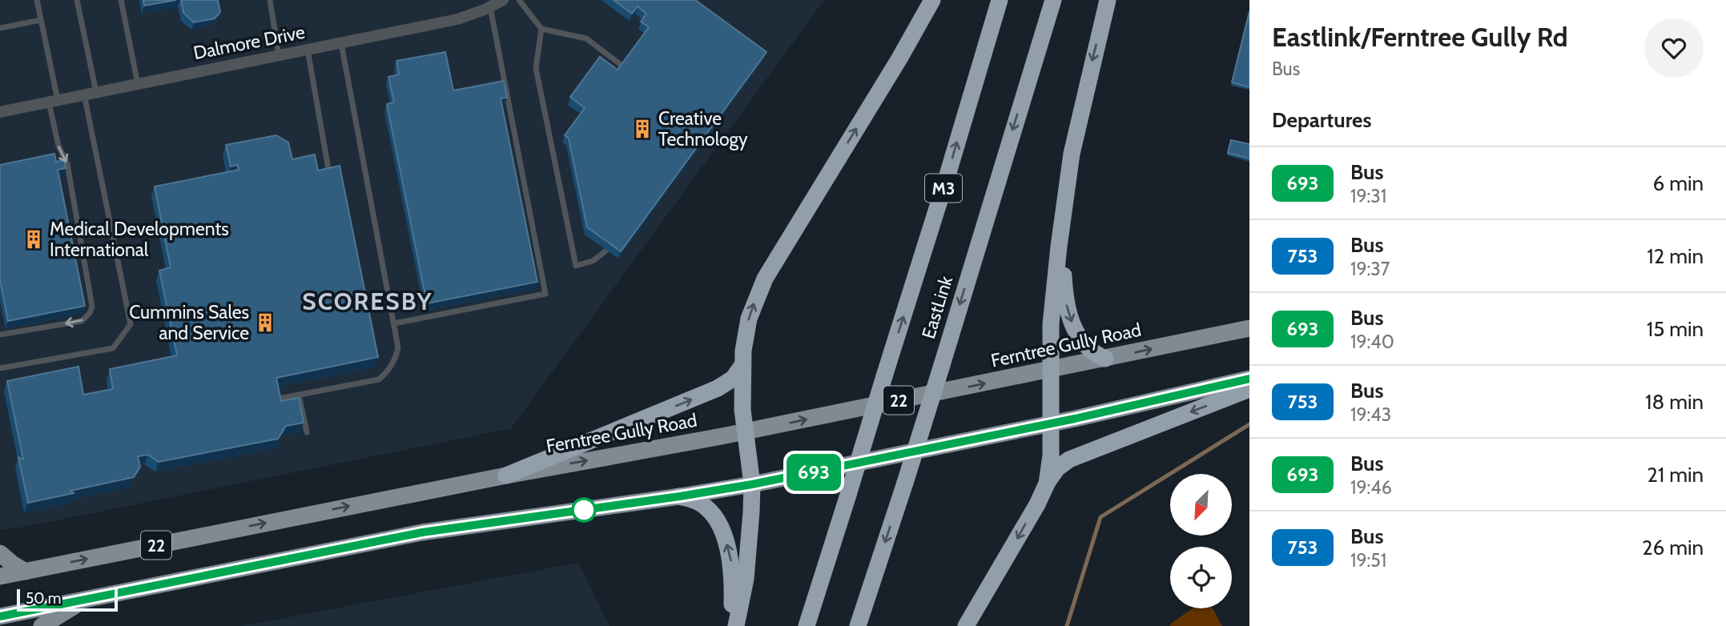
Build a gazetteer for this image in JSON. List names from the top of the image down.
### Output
{
  "streets": {
    "highway": ["M3", "EastLink"],
    "main road": ["Ferntree Gully Road", "22"],
    "street": ["Dalmore Drive"]
  },
  "districts": ["SCORESBY"],
  "places": {
    "building": ["Creative Technology", "Medical Developments International", "Cummins Sales and Service"]
  },
  "lines": ["bus line 693"],
  "scale_bar": "50 m",
  "north": "bottom left",
  "page": {
    "on_map": "693",
    "heading": [
      ["Eastlink/Ferntree Gully Rd", "Bus"],
      "Departures"
    ],
    "list": [
      {
        "mark": "693",
        "name": "Bus",
        "note": "19:31",
        "value": "6 min"
      },
      {
        "mark": "753",
        "name": "Bus",
        "note": "19:37",
        "value": "12 min"
      },
      {
        "mark": "693",
        "name": "Bus",
        "note": "19:40",
        "value": "15 min"
      },
      {
        "mark": "753",
        "name": "Bus",
        "note": "19:43",
        "value": "18 min"
      },
      {
        "mark": "693",
        "name": "Bus",
        "note": "19:46",
        "value": "21 min"
      },
      {
        "mark": "753",
        "name": "Bus",
        "note": "19:51",
        "value": "26 min"
      }
    ],
    "scale": "50 m"
  }
}
